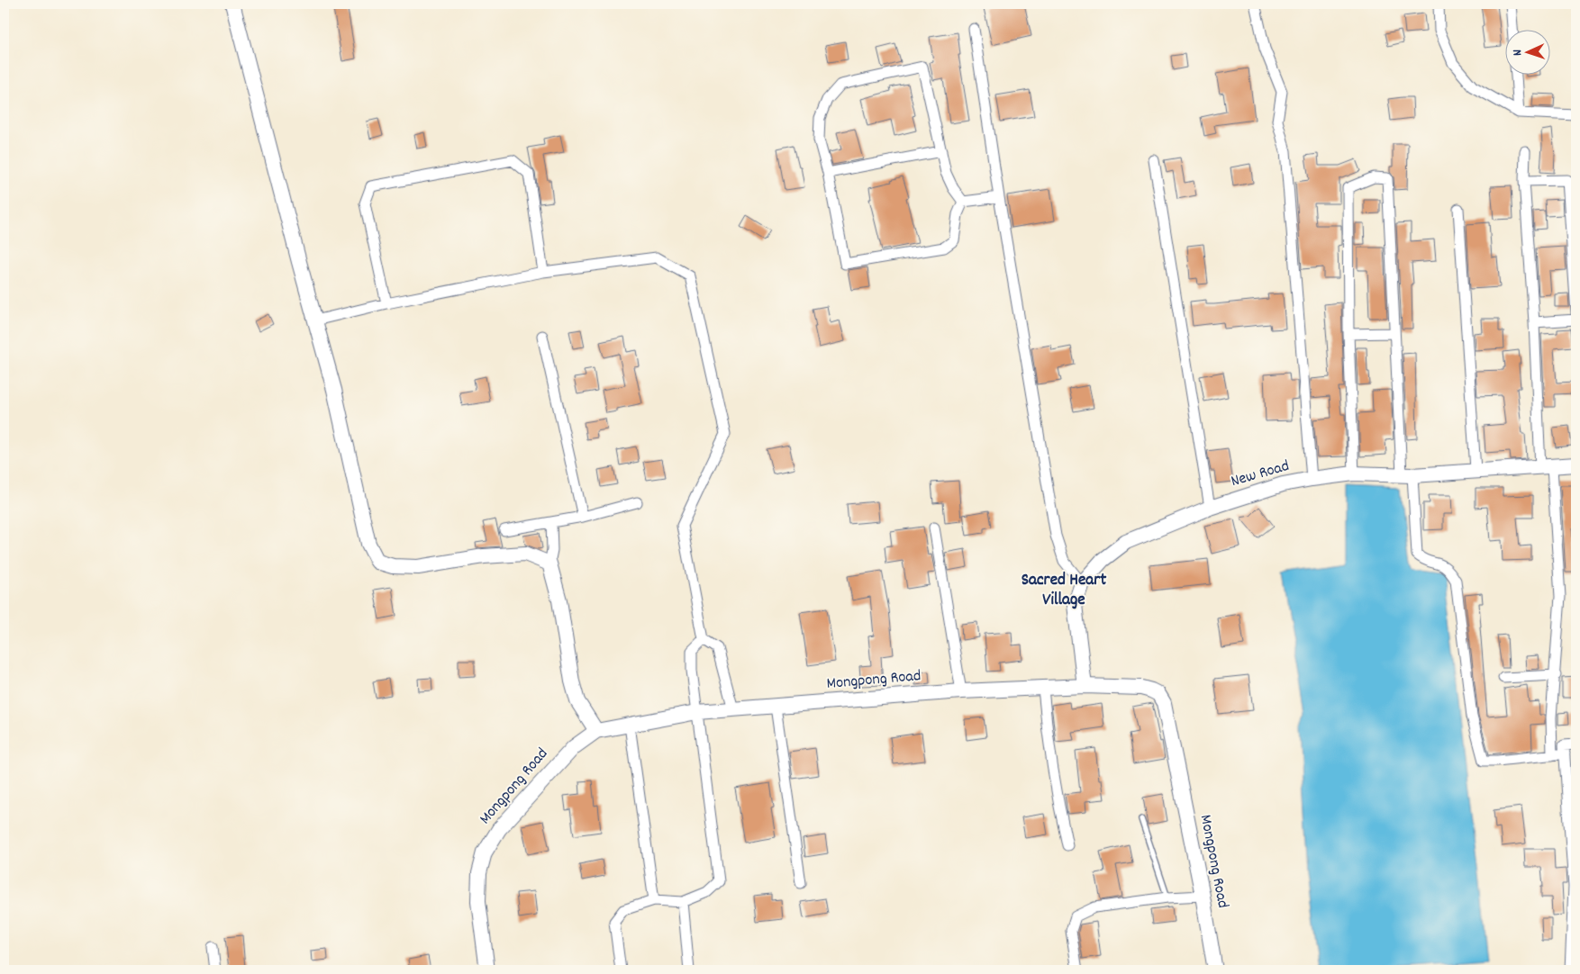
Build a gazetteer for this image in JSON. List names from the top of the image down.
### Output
{
  "streets": {
    "street": ["New Road", "Mongpong Road"]
  },
  "crossings": [
    ["New Road", "Mongpong Road"]
  ],
  "districts": ["Sacred Heart Village"],
  "north": "left"
}
